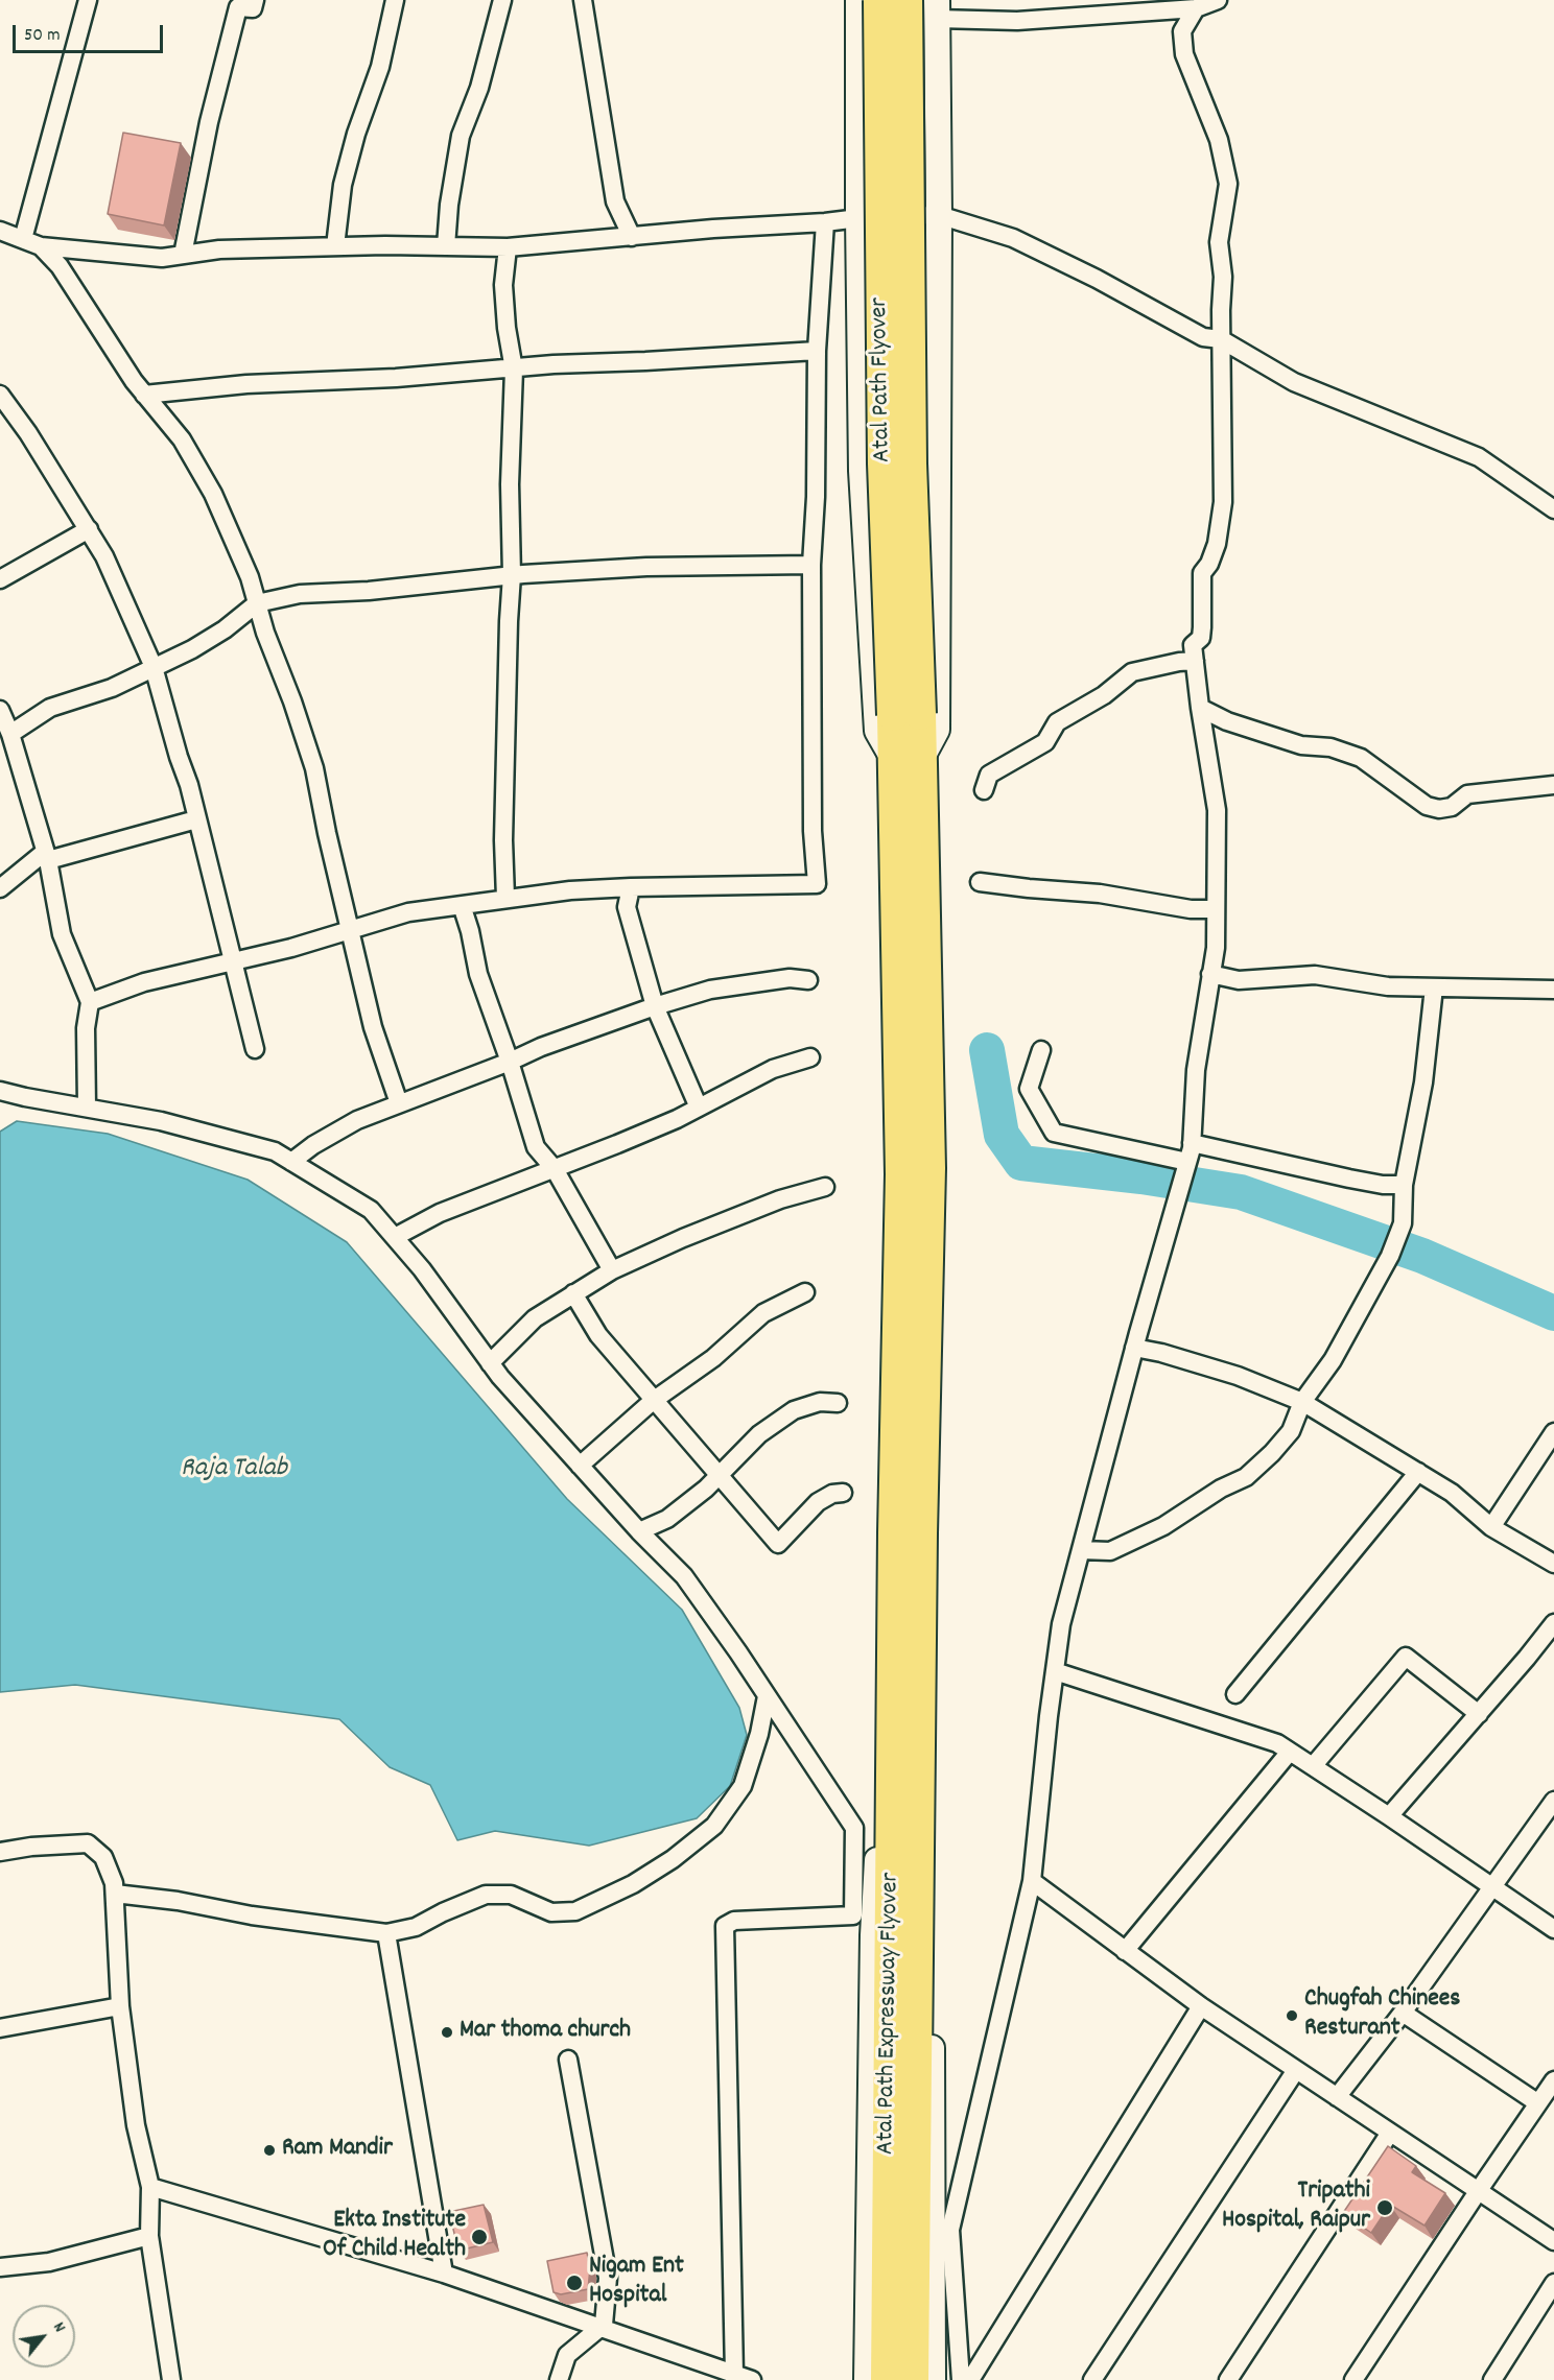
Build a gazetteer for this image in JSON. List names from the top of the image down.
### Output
{
  "streets": {
    "highway": ["Atal Path Flyover", "Atal Path Expressway Flyover"]
  },
  "crossings": [
    ["Atal Path Flyover", "Atal Path Expressway Flyover"]
  ],
  "water": ["Raja Talab"],
  "places": [
    "Chugfah Chinees Resturant",
    "Mar thoma church",
    "Ram Mandir",
    "Tripathi Hospital, Raipur",
    "Ekta Institute Of Child Health",
    "Nigam Ent Hospital"
  ],
  "scale_bar": "50 m",
  "north": "top right"
}
